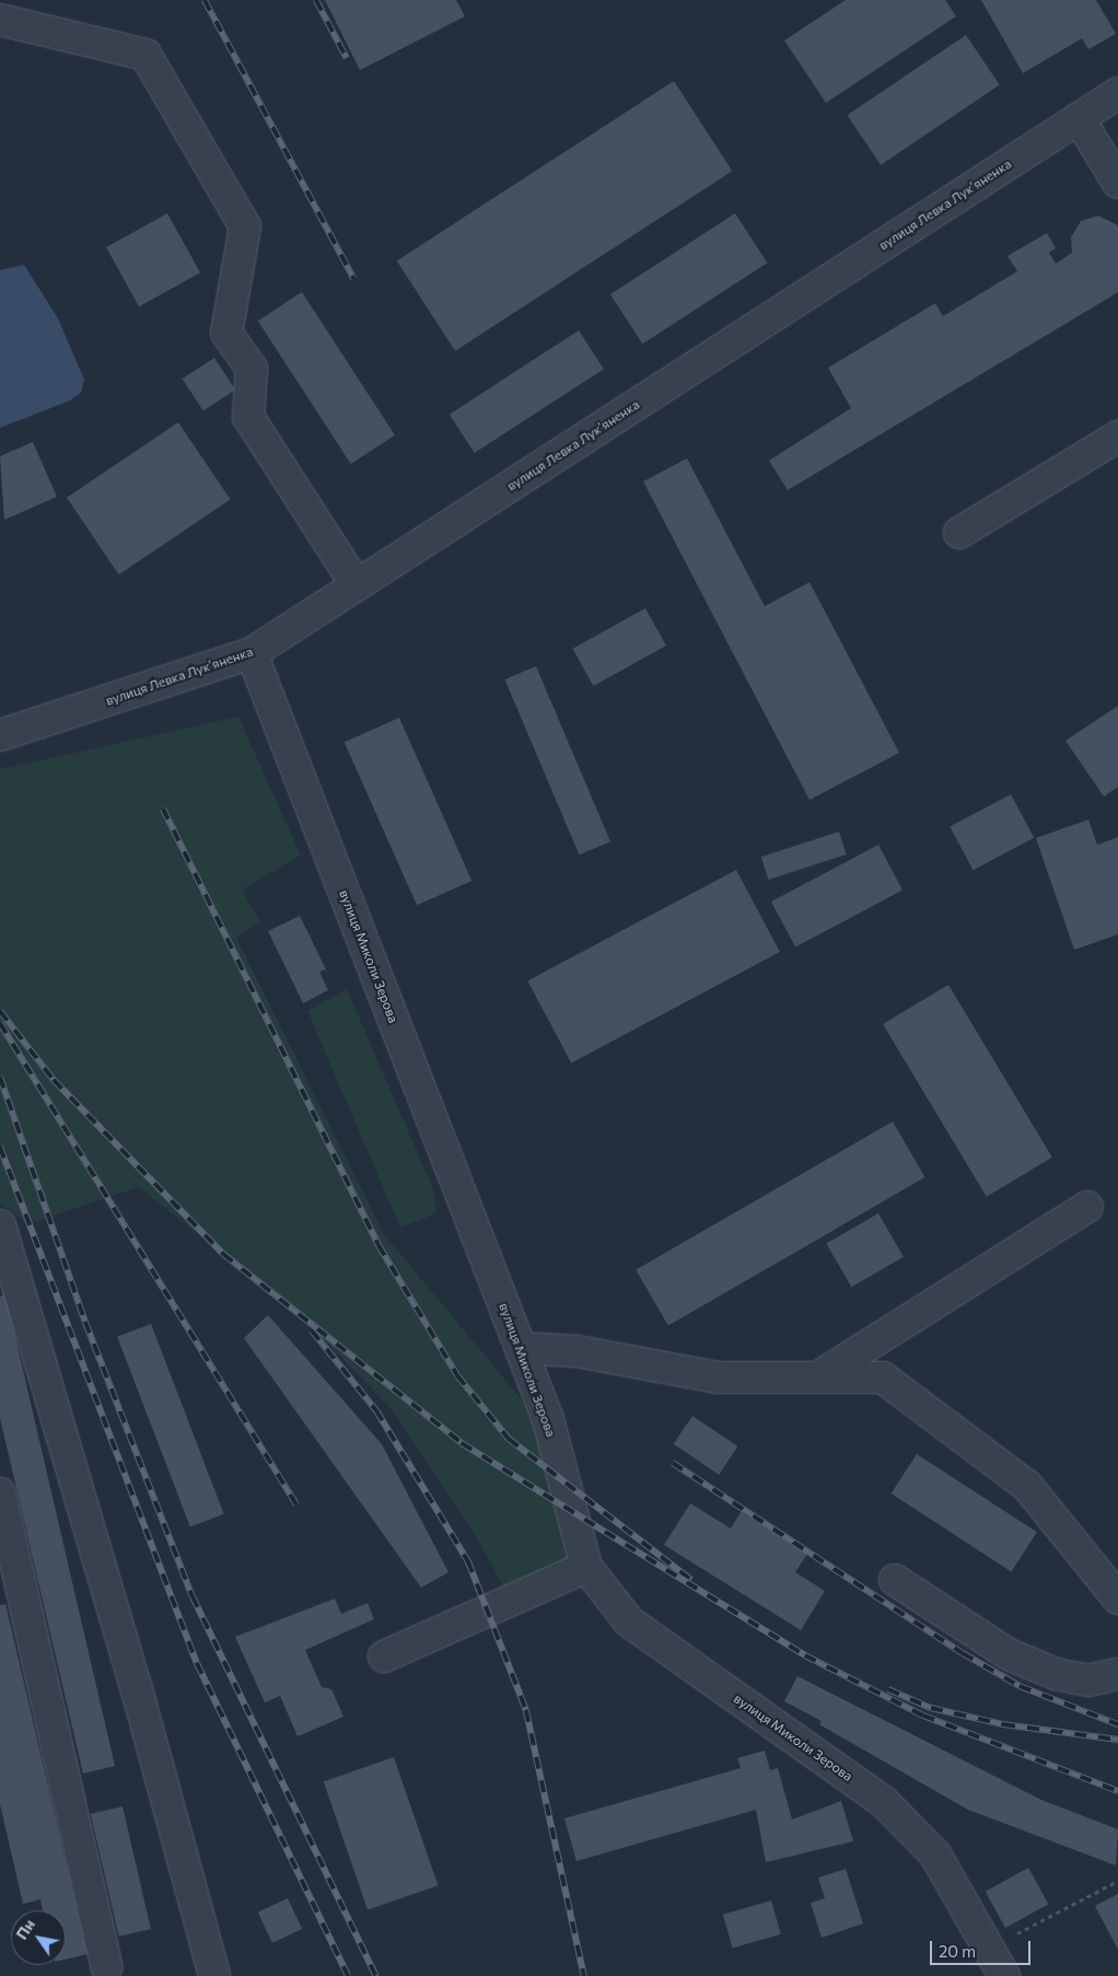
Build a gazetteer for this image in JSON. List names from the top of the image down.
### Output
{
  "streets": {
    "street": ["вулиця Левка Лукʼяненка", "вулиця Миколи Зерова"]
  },
  "crossings": [
    ["вулиця Левка Лукʼяненка", "вулиця Миколи Зерова"]
  ],
  "scale_bar": "20 m",
  "north": "top left"
}
